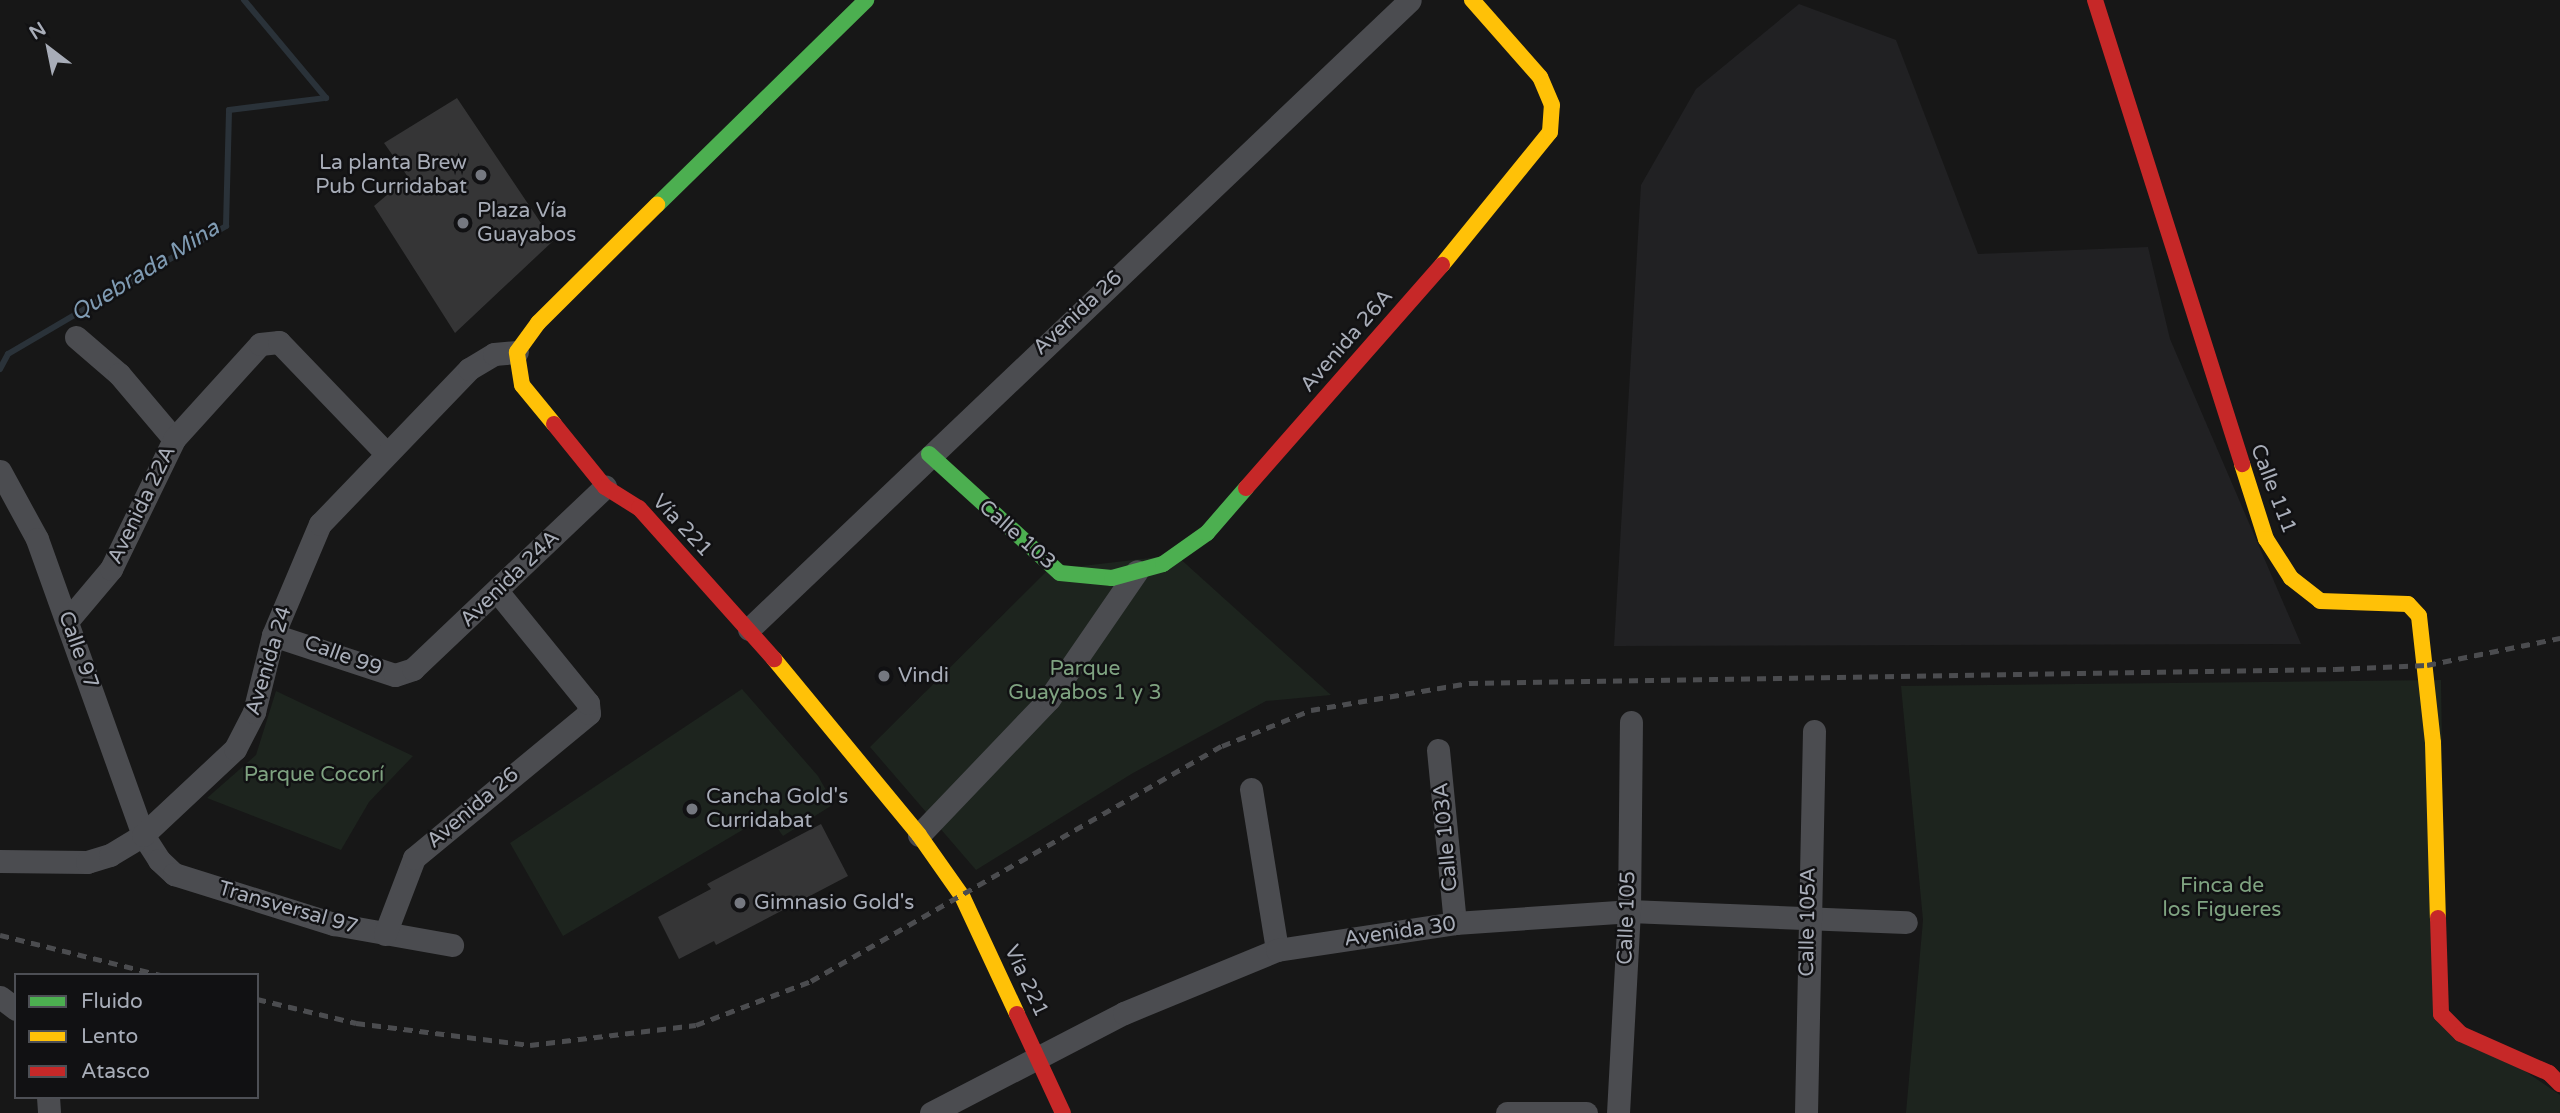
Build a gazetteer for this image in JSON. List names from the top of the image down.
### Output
{
  "streets": {
    "street": [
      "Avenida 26",
      "Avenida 26A",
      "Calle 111",
      "Avenida 22A",
      "Vía 221",
      "Calle 103",
      "Avenida 24A",
      "Calle 97",
      "Calle 99",
      "Avenida 24",
      "Calle 103A",
      "Transversal 97",
      "Calle 105",
      "Calle 105A",
      "Avenida 30"
    ]
  },
  "crossings": [
    ["Avenida 26", "Vía 221"],
    ["Avenida 26", "Calle 103"],
    ["Avenida 26", "Avenida 24A"],
    ["Avenida 26", "Transversal 97"],
    ["Avenida 26A", "Calle 103"],
    ["Avenida 22A", "Calle 97"],
    ["Avenida 22A", "Avenida 24"],
    ["Vía 221", "Avenida 24A"],
    ["Vía 221", "Avenida 24"],
    ["Vía 221", "Avenida 30"],
    ["Avenida 24A", "Calle 99"],
    ["Calle 97", "Avenida 24"],
    ["Calle 97", "Transversal 97"],
    ["Calle 99", "Avenida 24"],
    ["Avenida 24", "Transversal 97"],
    ["Calle 103A", "Avenida 30"],
    ["Calle 105", "Avenida 30"],
    ["Calle 105A", "Avenida 30"]
  ],
  "water": ["Quebrada Mina"],
  "parks": ["Parque Guayabos 1 y 3", "Parque Cocorí", "Finca de los Figueres"],
  "places": [
    "La planta Brew Pub Curridabat",
    "Plaza Vía Guayabos",
    "Vindi",
    "Cancha Gold's Curridabat",
    "Gimnasio Gold's"
  ],
  "legend": ["Fluido", "Lento", "Atasco"],
  "north": "top left"
}
